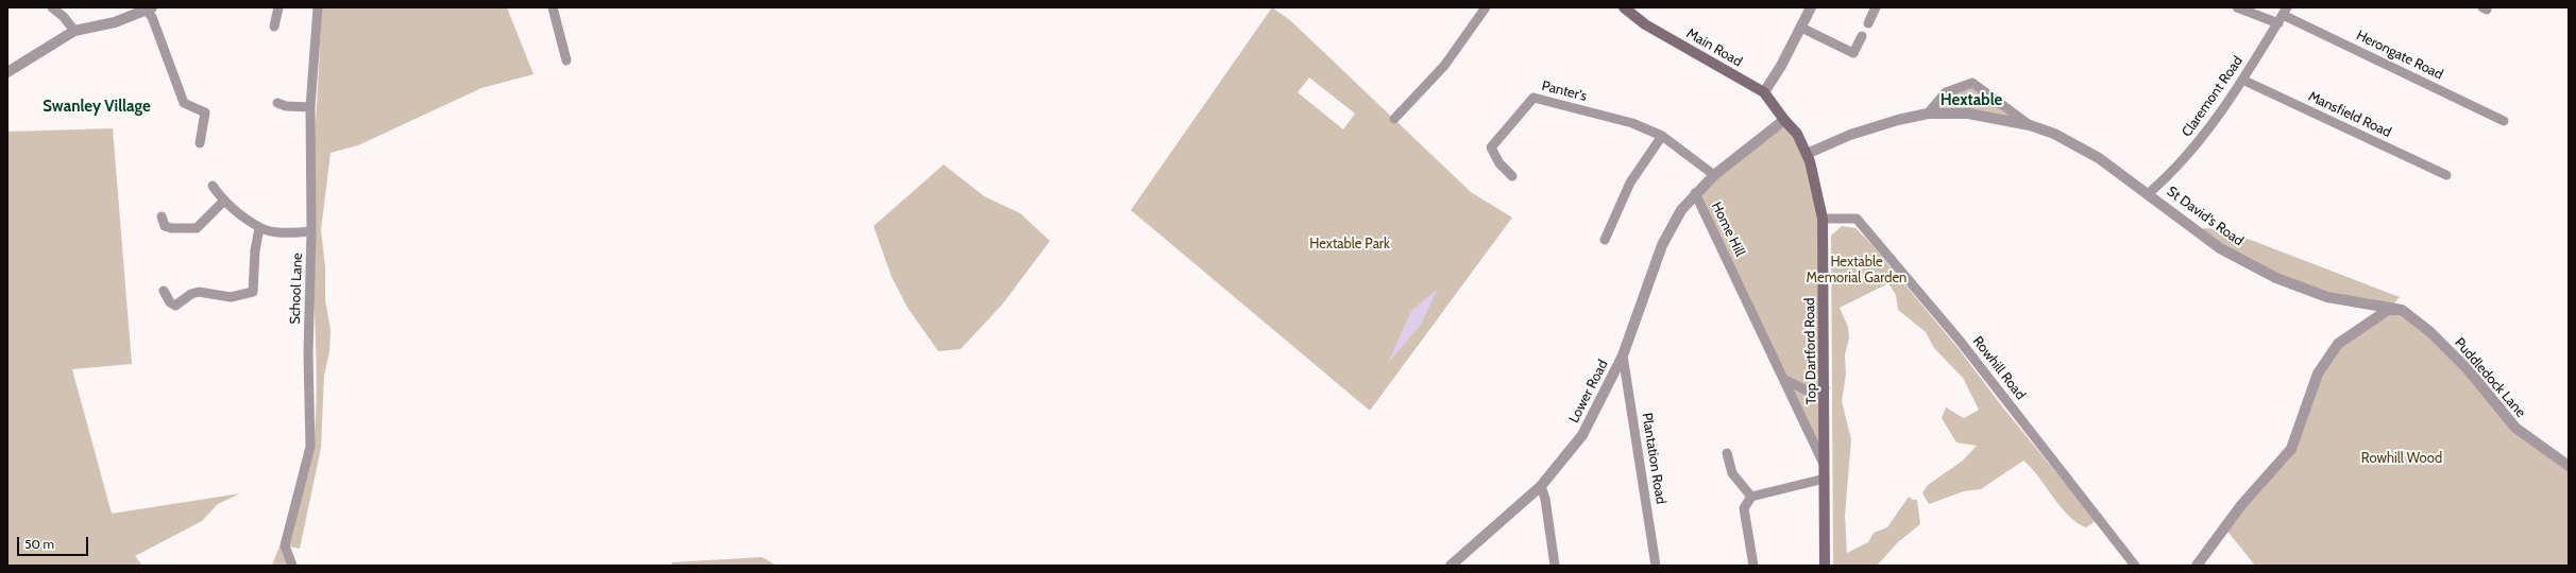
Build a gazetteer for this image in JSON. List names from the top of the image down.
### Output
{
  "streets": {
    "main road": ["Main Road", "Top Dartford Road"],
    "street": [
      "Herongate Road",
      "Panter's",
      "Claremont Road",
      "Mansfield Road",
      "St David's Road",
      "Home Hill",
      "School Lane",
      "Rowhill Road",
      "Puddledock Lane",
      "Lower Road",
      "Plantation Road"
    ]
  },
  "crossings": [
    ["Main Road", "Home Hill"],
    ["Main Road", "Top Dartford Road"],
    ["Herongate Road", "Claremont Road"],
    ["Panter's", "Home Hill"],
    ["Claremont Road", "Mansfield Road"],
    ["Claremont Road", "St David's Road"],
    ["St David's Road", "Top Dartford Road"],
    ["St David's Road", "Puddledock Lane"],
    ["Home Hill", "Top Dartford Road"],
    ["Home Hill", "Lower Road"],
    ["Top Dartford Road", "Rowhill Road"],
    ["Lower Road", "Plantation Road"]
  ],
  "districts": ["Hextable", "Swanley Village"],
  "parks": ["Hextable Park", "Hextable Memorial Garden", "Rowhill Wood"],
  "scale_bar": "50 m"
}
